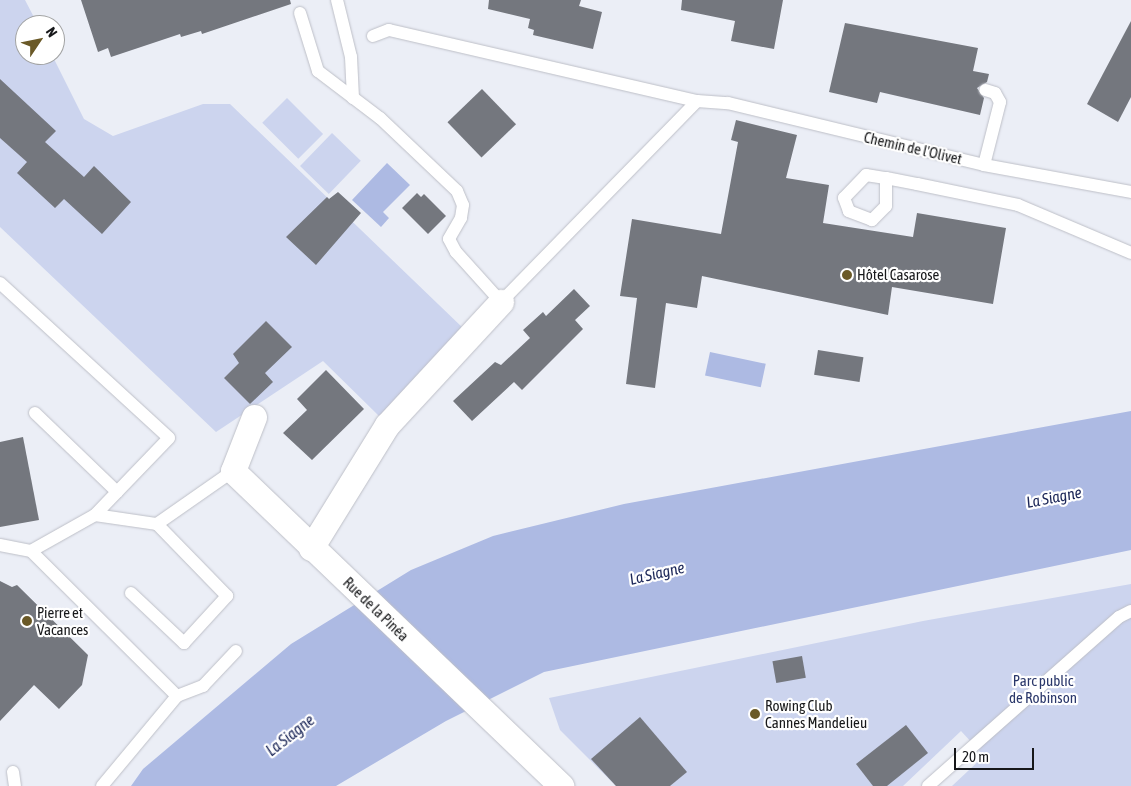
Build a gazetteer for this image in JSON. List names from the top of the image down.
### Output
{
  "streets": {
    "street": ["Rue de la Pinéa"],
    "lane": ["Chemin de l'Olivet"]
  },
  "water": ["La Siagne"],
  "parks": ["Parc public de Robinson"],
  "places": ["Hôtel Casarose", "Pierre et Vacances", "Rowing Club Cannes Mandelieu"],
  "scale_bar": "20 m",
  "north": "top right"
}
